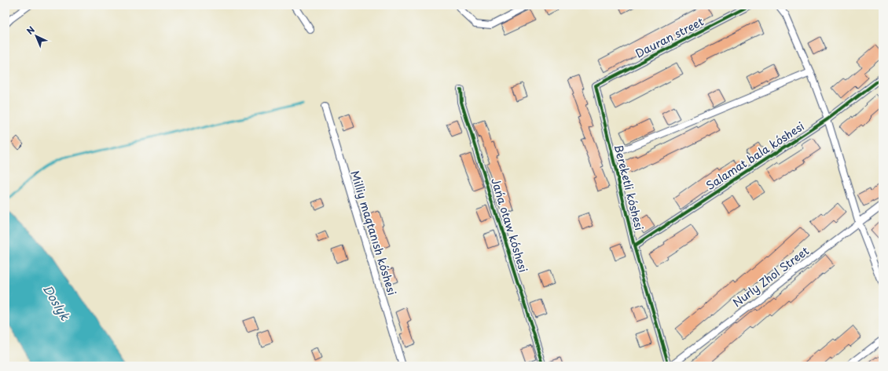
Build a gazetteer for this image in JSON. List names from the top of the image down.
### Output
{
  "streets": {
    "street": [
      "Dauran street",
      "Salamat bala kóshesi",
      "Bereketli kóshesi",
      "Jańa otaw kóshesi",
      "Milliy maqtanısh kóshesi",
      "Nurly Zhol Street"
    ]
  },
  "crossings": [
    ["Dauran street", "Bereketli kóshesi"],
    ["Salamat bala kóshesi", "Bereketli kóshesi"]
  ],
  "water": ["Doslyk"],
  "north": "top left"
}
